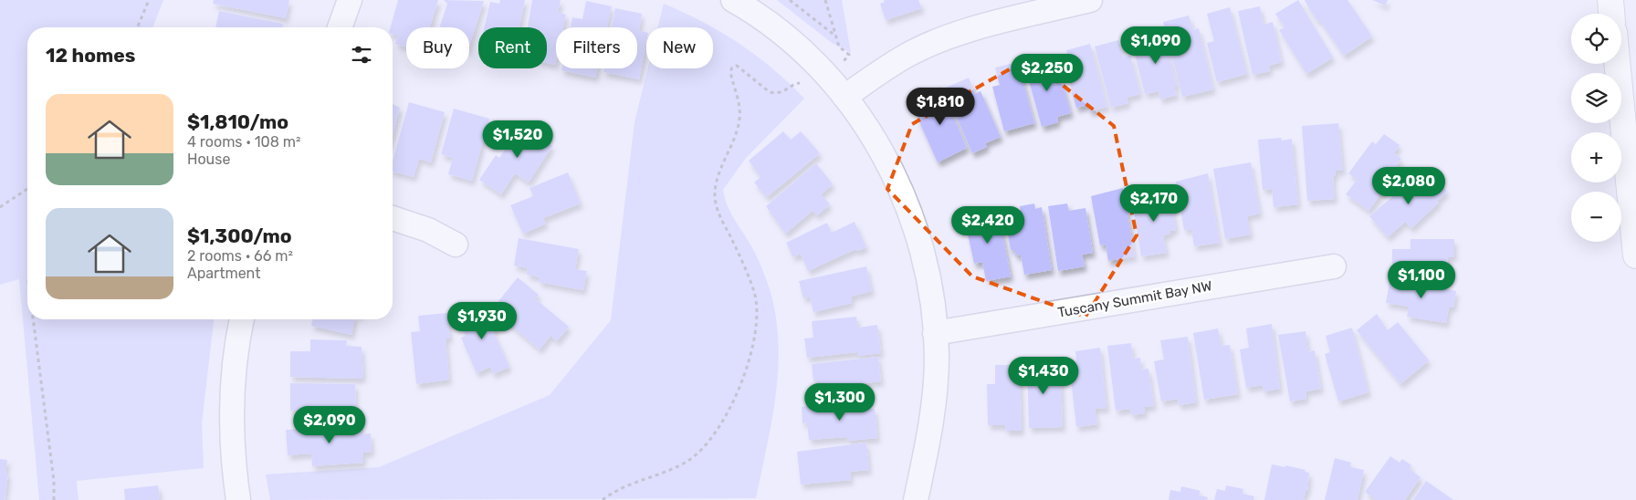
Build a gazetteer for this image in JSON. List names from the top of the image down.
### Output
{
  "streets": {
    "street": ["Tuscany Summit Bay NW"]
  },
  "page": {
    "map_buttons": ["+", "−"],
    "price": [
      "$1,090",
      "$2,250",
      "$1,810",
      "$1,520",
      "$2,080",
      "$2,170",
      "$2,420",
      "$1,100",
      "$1,930",
      "$1,430",
      "$1,300",
      "$2,090"
    ],
    "chip": [
      "Buy",
      "Rent",
      "Filters",
      "New"
    ],
    "heading": "12 homes",
    "list": [
      {
        "name": "$1,810/mo",
        "note": "4 rooms · 108 m² · House"
      },
      {
        "name": "$1,300/mo",
        "note": "2 rooms · 66 m² · Apartment"
      }
    ]
  }
}
